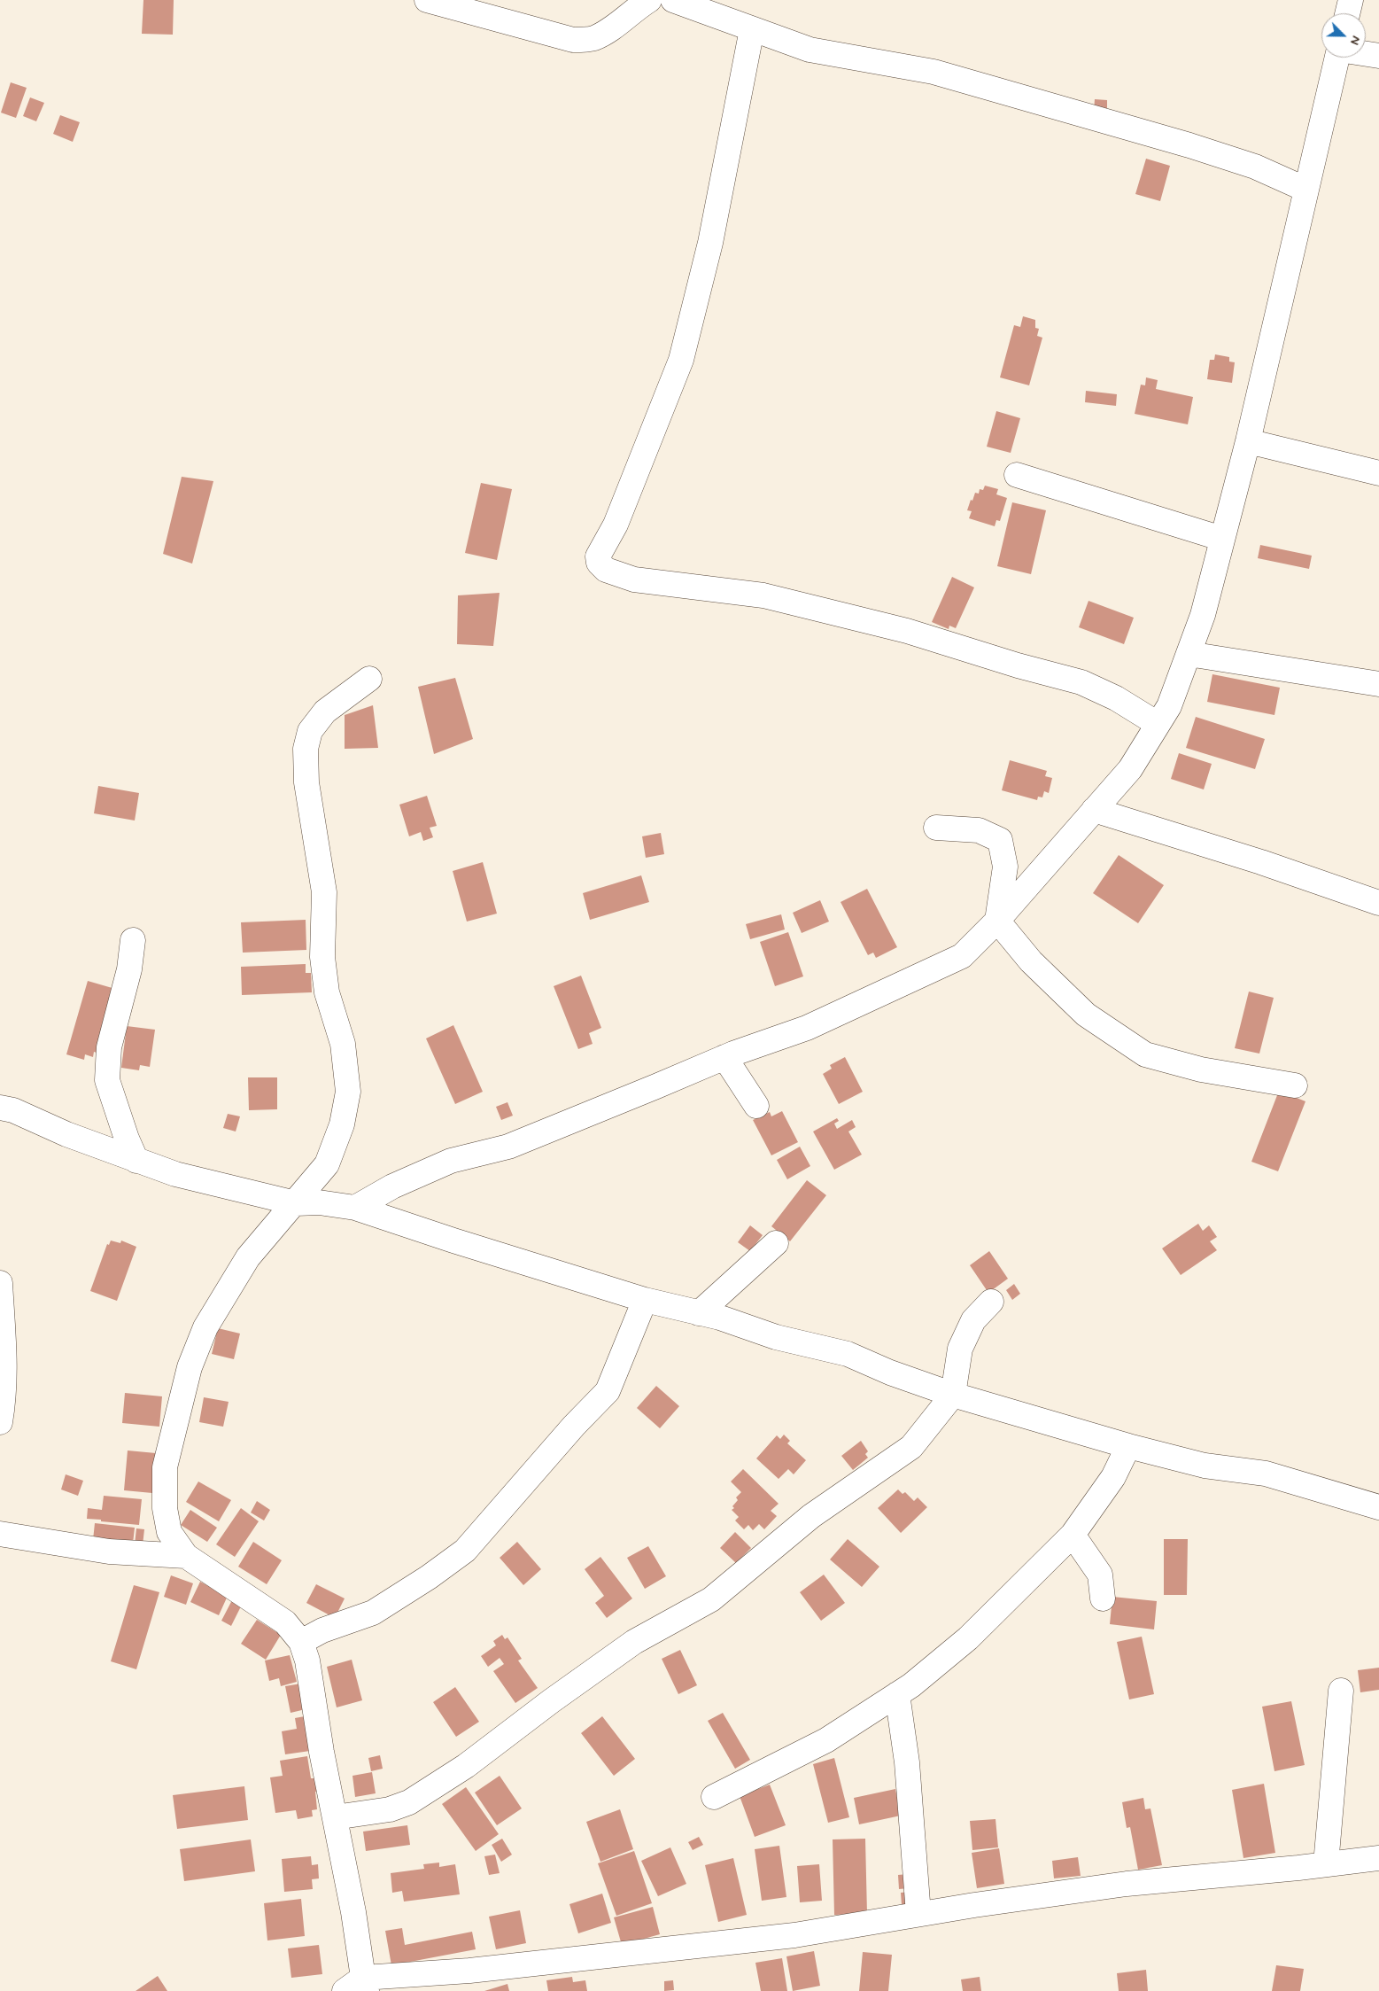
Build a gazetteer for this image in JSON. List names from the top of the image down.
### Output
{
  "north": "bottom right"
}
